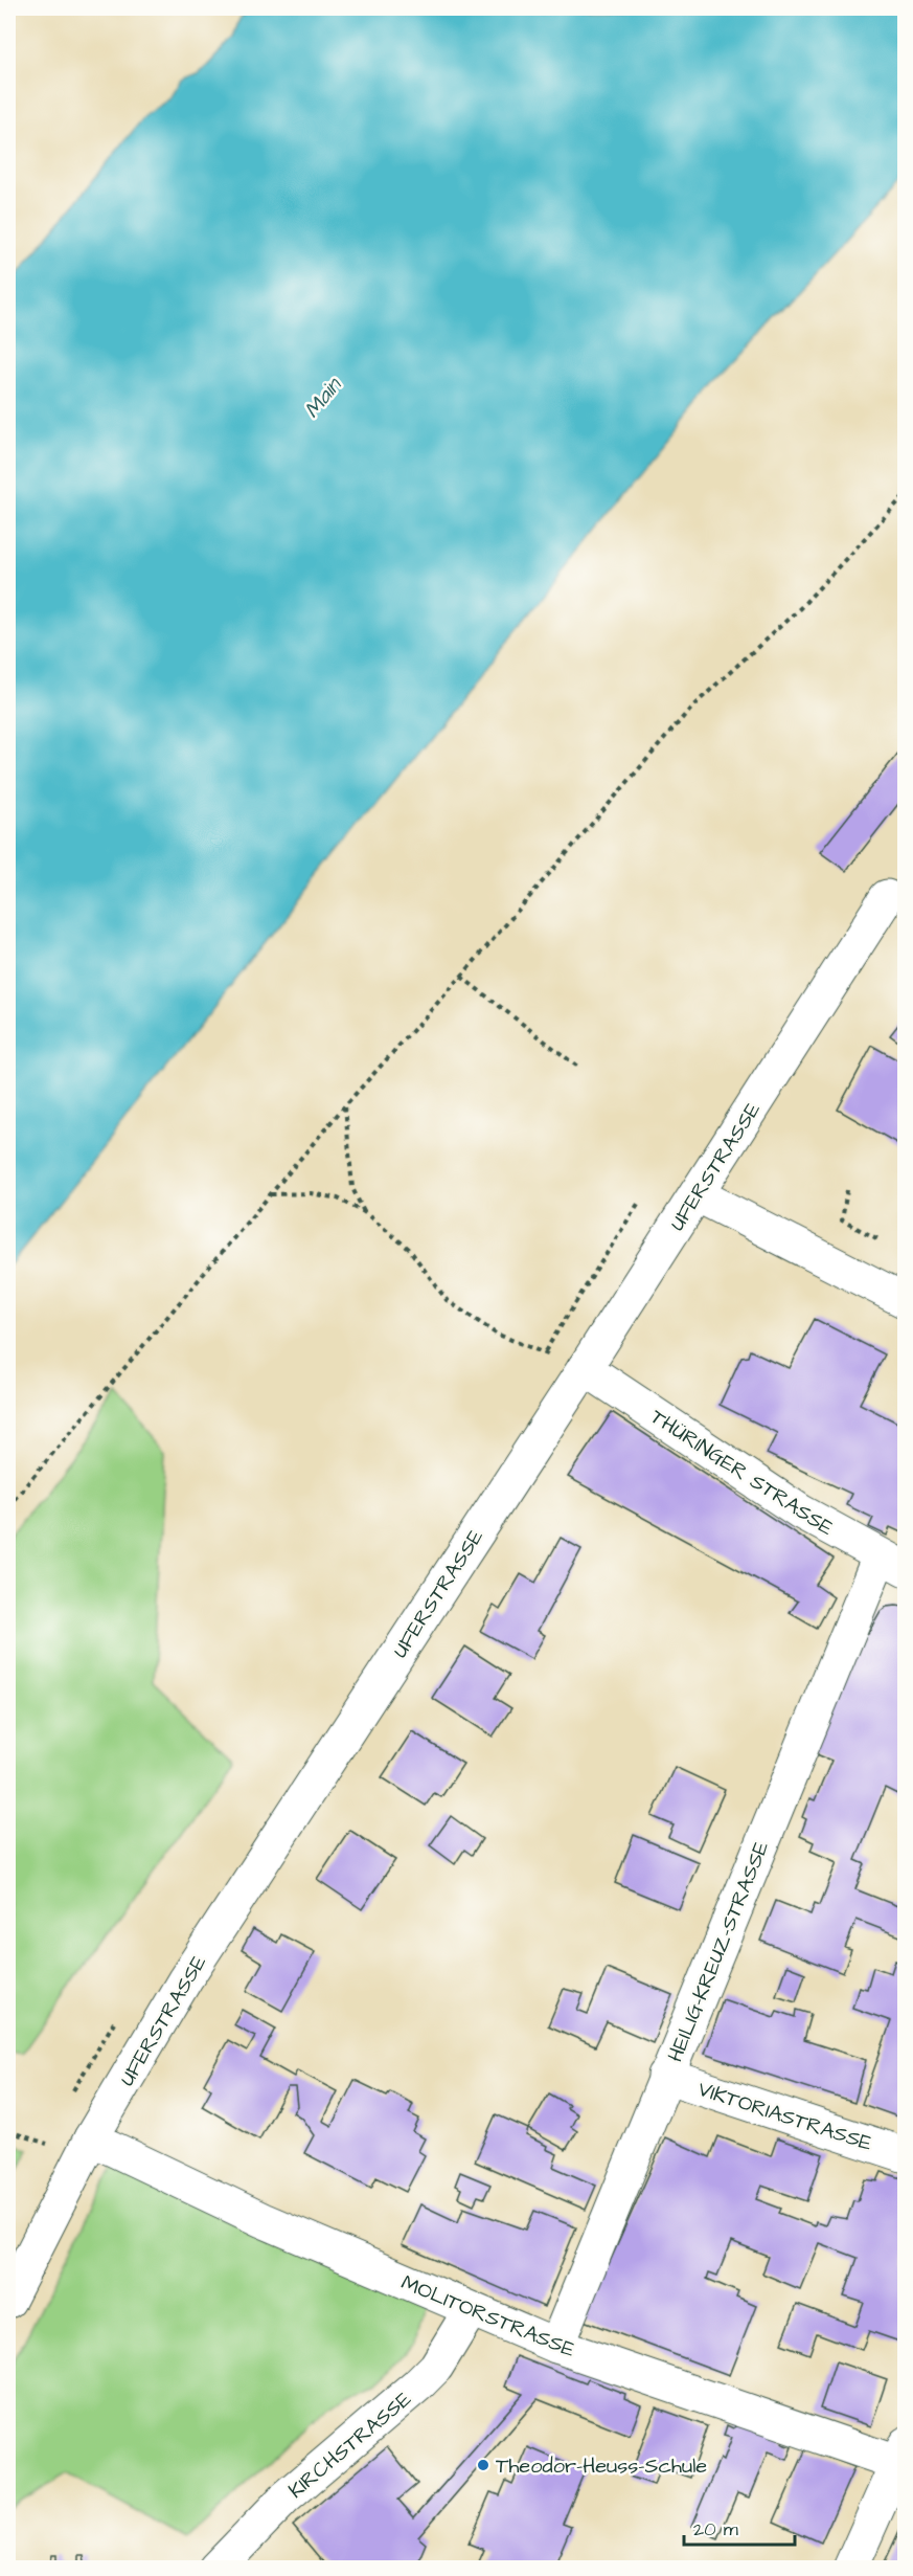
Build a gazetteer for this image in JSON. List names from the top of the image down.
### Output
{
  "streets": {
    "street": [
      "UFERSTRASSE",
      "THÜRINGER STRASSE",
      "HEILIG-KREUZ-STRASSE",
      "VIKTORIASTRASSE",
      "MOLITORSTRASSE",
      "KIRCHSTRASSE"
    ]
  },
  "crossings": [
    ["UFERSTRASSE", "THÜRINGER STRASSE"],
    ["UFERSTRASSE", "MOLITORSTRASSE"],
    ["THÜRINGER STRASSE", "HEILIG-KREUZ-STRASSE"],
    ["HEILIG-KREUZ-STRASSE", "VIKTORIASTRASSE"],
    ["HEILIG-KREUZ-STRASSE", "MOLITORSTRASSE"],
    ["MOLITORSTRASSE", "KIRCHSTRASSE"]
  ],
  "water": ["Main"],
  "places": ["Theodor-Heuss-Schule"],
  "scale_bar": "20 m"
}
